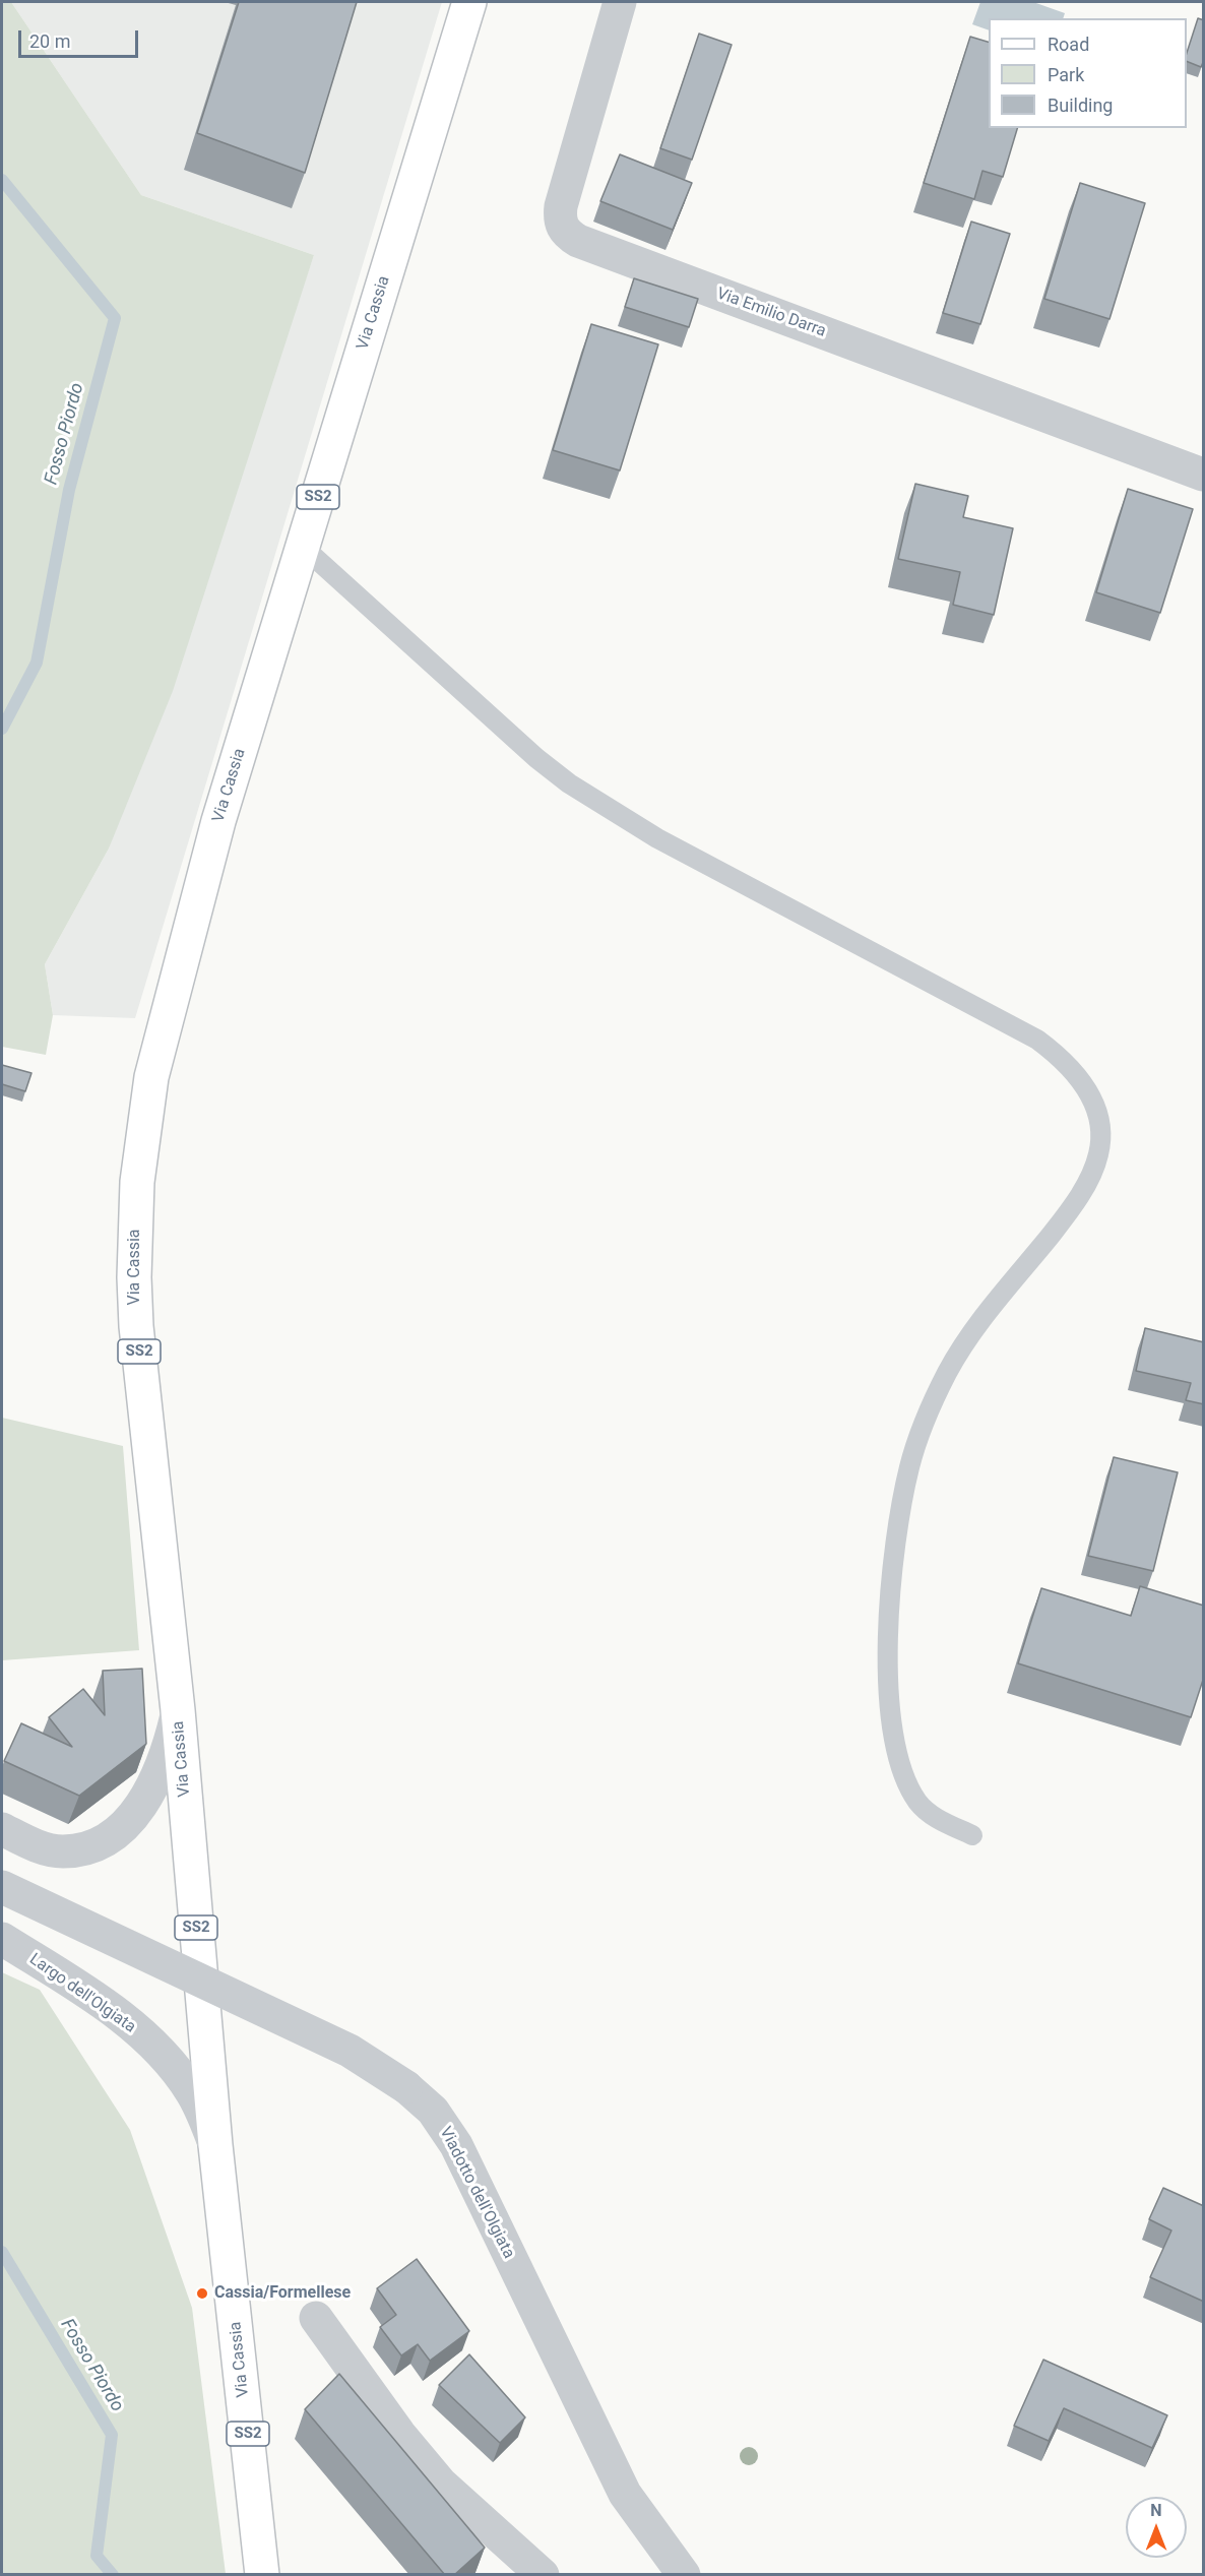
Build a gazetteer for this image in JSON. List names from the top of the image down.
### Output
{
  "streets": {
    "main road": ["Via Cassia", "SS2"],
    "street": ["Via Emilio Darra", "Largo dell'Olgiata", "Viadotto dell'Olgiata"]
  },
  "crossings": [
    ["Via Cassia", "Largo dell'Olgiata"]
  ],
  "water": ["Fosso Piordo"],
  "places": ["Cassia/Formellese"],
  "legend": ["Road", "Park", "Building"],
  "scale_bar": "20 m",
  "north": "top"
}
